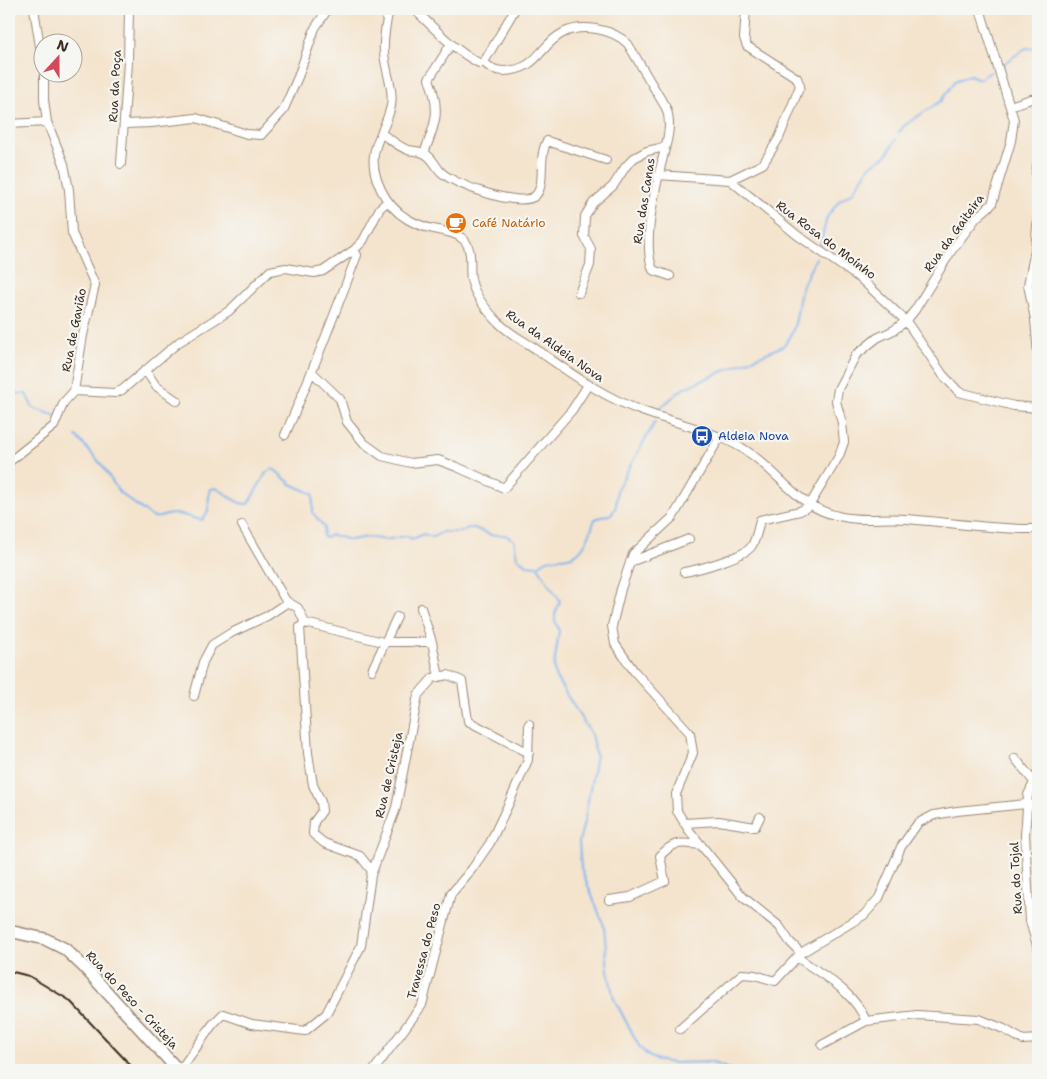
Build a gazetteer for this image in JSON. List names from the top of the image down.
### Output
{
  "streets": {
    "main road": ["Rua do Peso - Cristeja"],
    "street": [
      "Rua da Poça",
      "Rua das Canas",
      "Rua da Gaiteira",
      "Rua Rosa do Moínho",
      "Rua de Gavião",
      "Rua da Aldeia Nova",
      "Rua de Cristeja",
      "Rua do Tojal",
      "Travessa do Peso"
    ]
  },
  "crossings": [
    ["Rua da Gaiteira", "Rua Rosa do Moínho"],
    ["Rua de Cristeja", "Rua do Peso - Cristeja"]
  ],
  "places": {
    "cafe": ["Café Natário"],
    "bus stop": ["Aldeia Nova"]
  },
  "north": "top"
}
